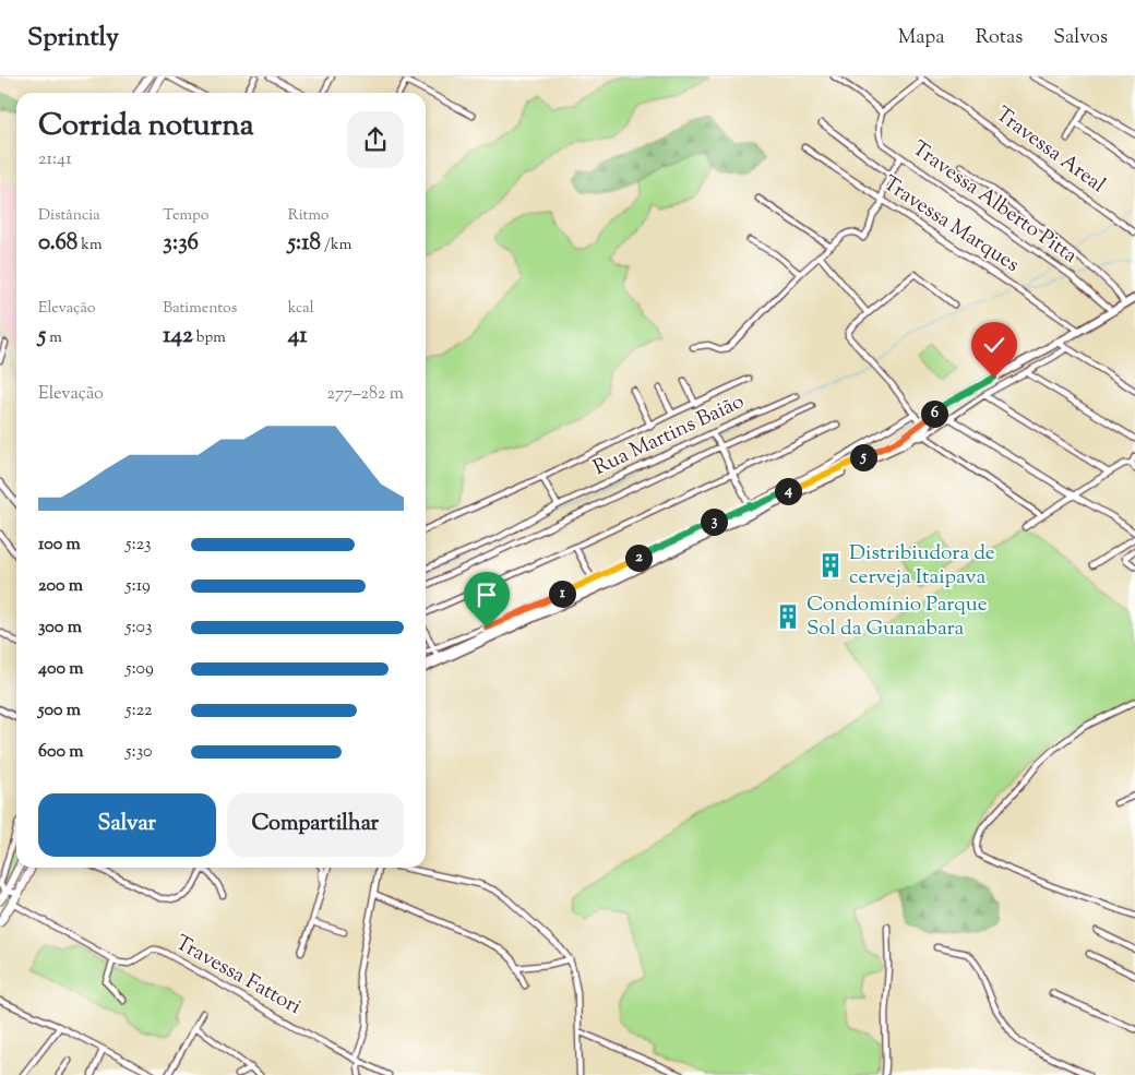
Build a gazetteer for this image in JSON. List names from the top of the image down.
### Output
{
  "streets": {
    "street": [
      "Travessa Areal",
      "Travessa Alberto Pitta",
      "Travessa Marques",
      "Rua Martins Baião",
      "Travessa Fattori"
    ]
  },
  "places": {
    "building": ["Distribiudora de cerveja Itaipava", "Condomínio Parque Sol da Guanabara"]
  },
  "page": {
    "header": "Sprintly",
    "nav": ["Mapa", "Rotas", "Salvos"],
    "heading": ["Corrida noturna", "21:41"],
    "stats": [
      ["Distância", "0.68 km"],
      ["Tempo", "3:36"],
      ["Ritmo", "5:18 /km"],
      ["Elevação", "5 m"],
      ["Batimentos", "142 bpm"],
      ["kcal", "41"]
    ],
    "chart": ["Elevação", "277–282 m"],
    "pins": [
      "6",
      "5",
      "4",
      "3",
      "2",
      "1"
    ],
    "list": [
      {
        "name": "100 m",
        "note": "5:23"
      },
      {
        "name": "200 m",
        "note": "5:19"
      },
      {
        "name": "300 m",
        "note": "5:03"
      },
      {
        "name": "400 m",
        "note": "5:09"
      },
      {
        "name": "500 m",
        "note": "5:22"
      },
      {
        "name": "600 m",
        "note": "5:30"
      }
    ],
    "buttons": ["Salvar", "Compartilhar"]
  }
}
